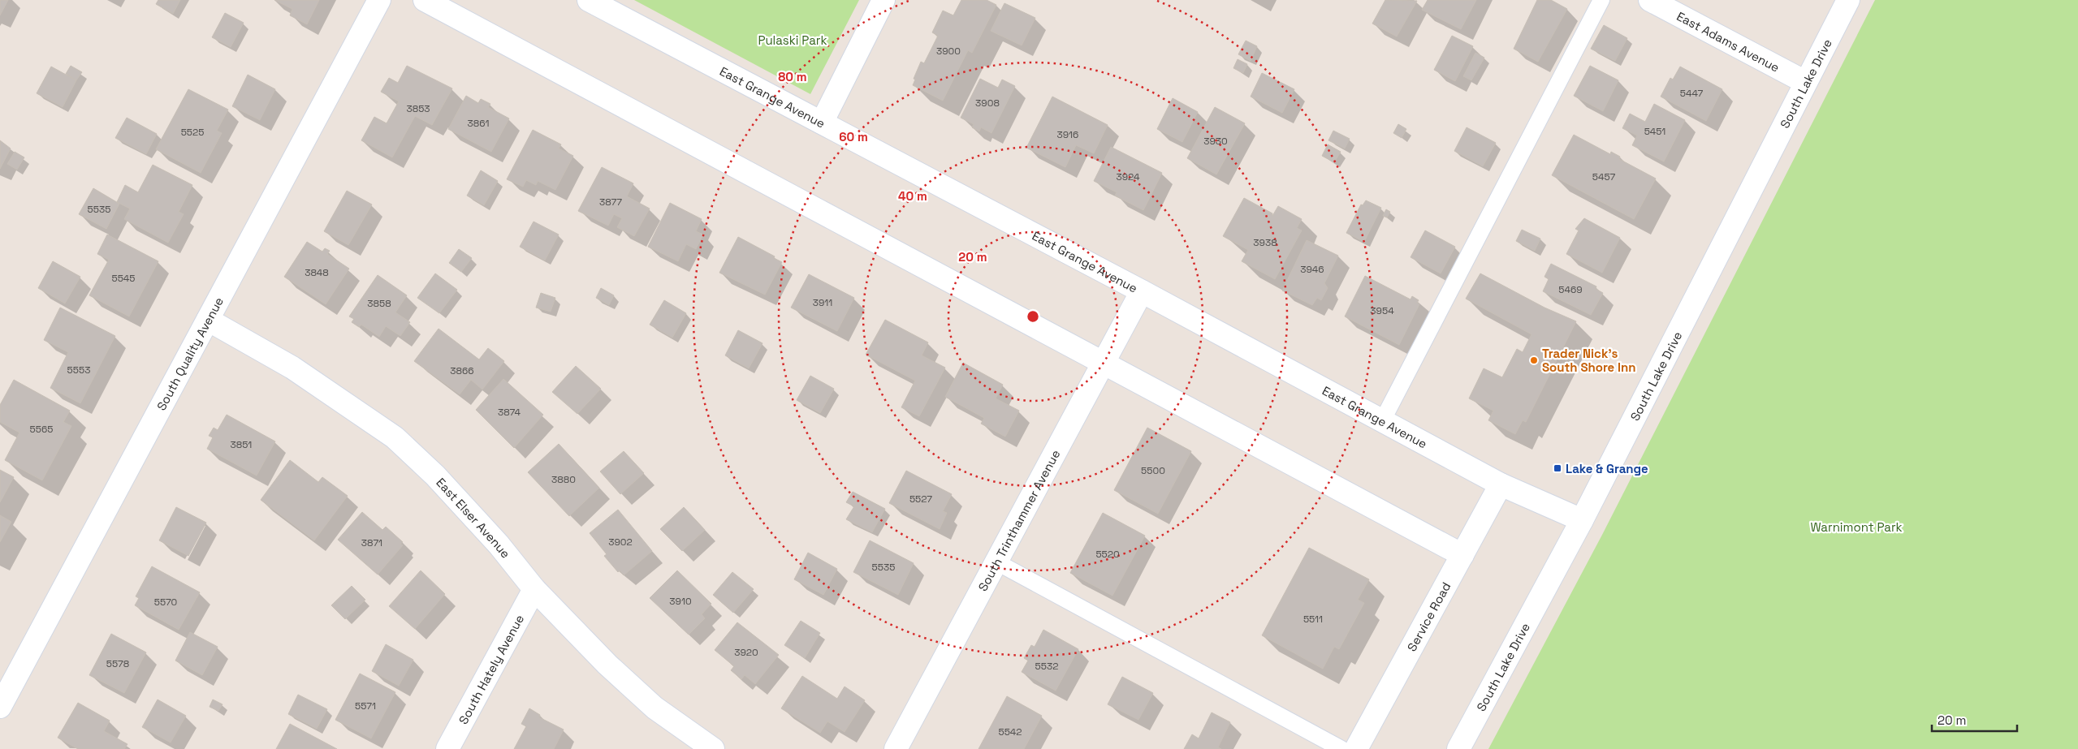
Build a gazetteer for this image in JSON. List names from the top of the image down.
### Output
{
  "streets": {
    "street": [
      "East Adams Avenue",
      "South Lake Drive",
      "East Grange Avenue",
      "South Quality Avenue",
      "East Elser Avenue",
      "South Trinthammer Avenue",
      "Service Road",
      "South Hately Avenue"
    ]
  },
  "crossings": [
    ["East Adams Avenue", "South Lake Drive"],
    ["South Lake Drive", "East Grange Avenue"],
    ["East Grange Avenue", "South Trinthammer Avenue"],
    ["East Grange Avenue", "Service Road"],
    ["South Quality Avenue", "East Elser Avenue"],
    ["East Elser Avenue", "South Hately Avenue"]
  ],
  "parks": ["Pulaski Park", "Warnimont Park"],
  "places": {
    "other": ["Trader Nick's South Shore Inn"],
    "transit": ["Lake & Grange"]
  },
  "house_numbers": [
    "3900",
    "5447",
    "3908",
    "3853",
    "3861",
    "5451",
    "5525",
    "3916",
    "3930",
    "3924",
    "5457",
    "3877",
    "5535",
    "3938",
    "3946",
    "3848",
    "5545",
    "5469",
    "3911",
    "3858",
    "3954",
    "5553",
    "3866",
    "3874",
    "5565",
    "3851",
    "5500",
    "3880",
    "5527",
    "3902",
    "3871",
    "5520",
    "5535",
    "3910",
    "5570",
    "5511",
    "3920",
    "5578",
    "5532",
    "5571",
    "5542"
  ],
  "scale_bar": "20 m",
  "rings": [
    "80 m",
    "60 m",
    "40 m",
    "20 m"
  ]
}
